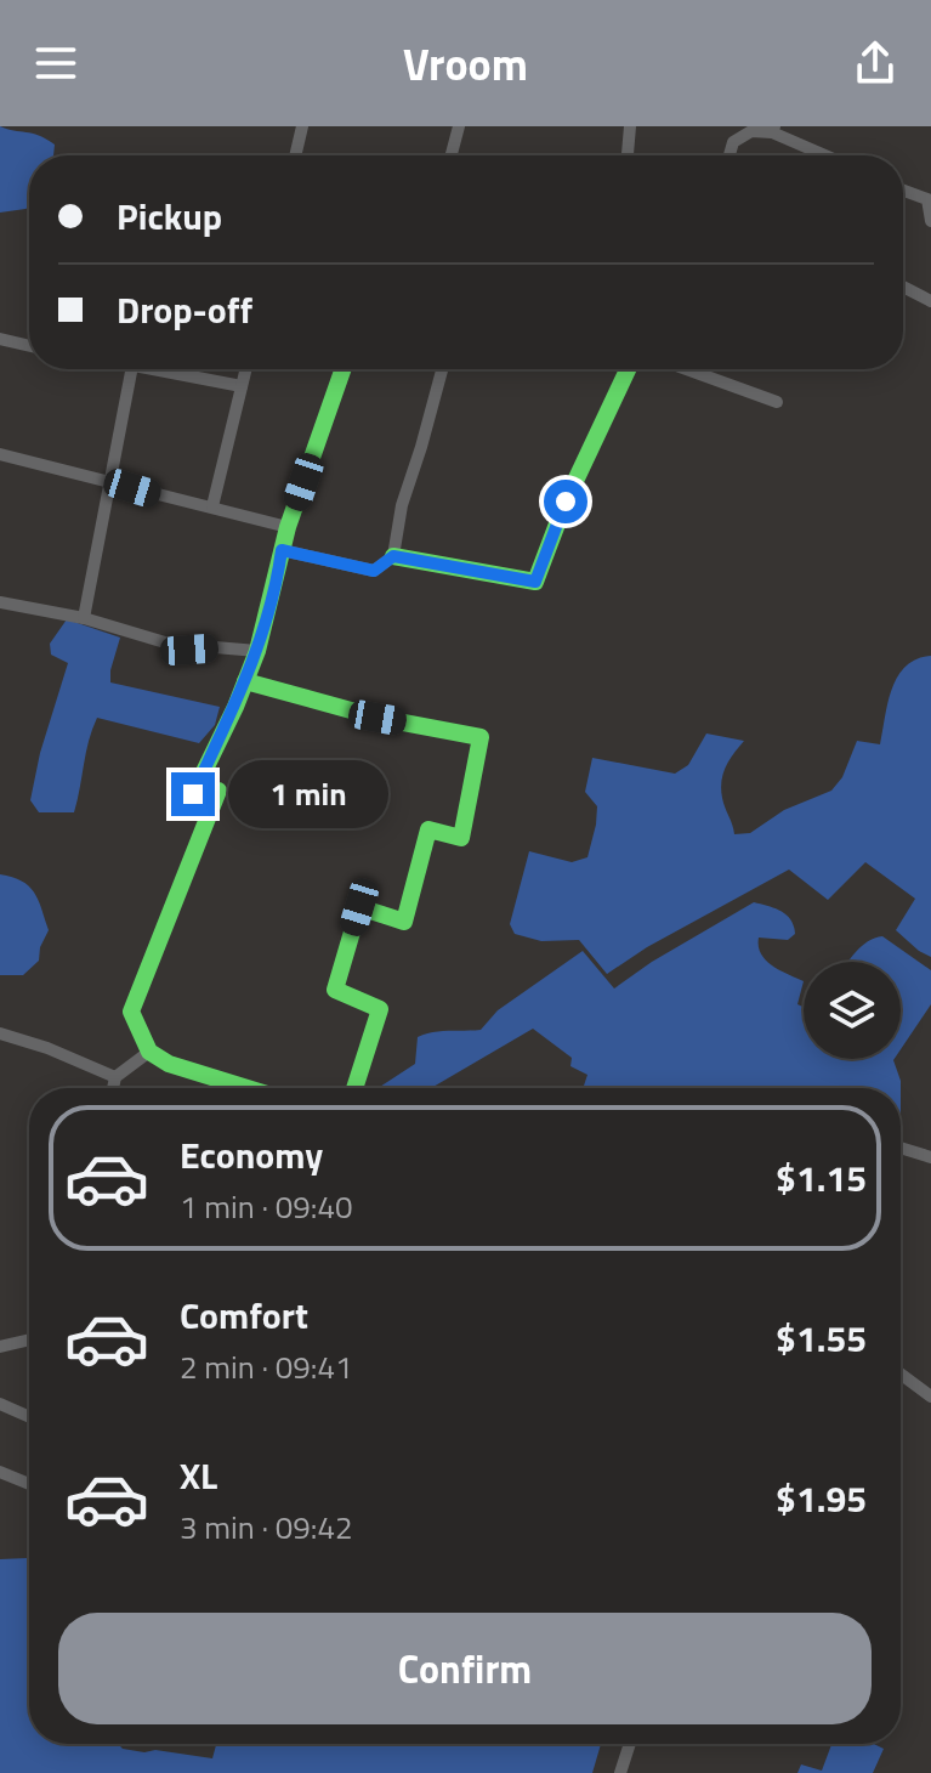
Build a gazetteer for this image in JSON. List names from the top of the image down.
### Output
{
  "page": {
    "header": "Vroom",
    "banner": ["Pickup", "Drop-off"],
    "bubble": "1 min",
    "list": [
      {
        "name": "Economy",
        "note": "1 min · 09:40",
        "value": "$1.15"
      },
      {
        "name": "Comfort",
        "note": "2 min · 09:41",
        "value": "$1.55"
      },
      {
        "name": "XL",
        "note": "3 min · 09:42",
        "value": "$1.95"
      }
    ],
    "buttons": "Confirm"
  }
}
